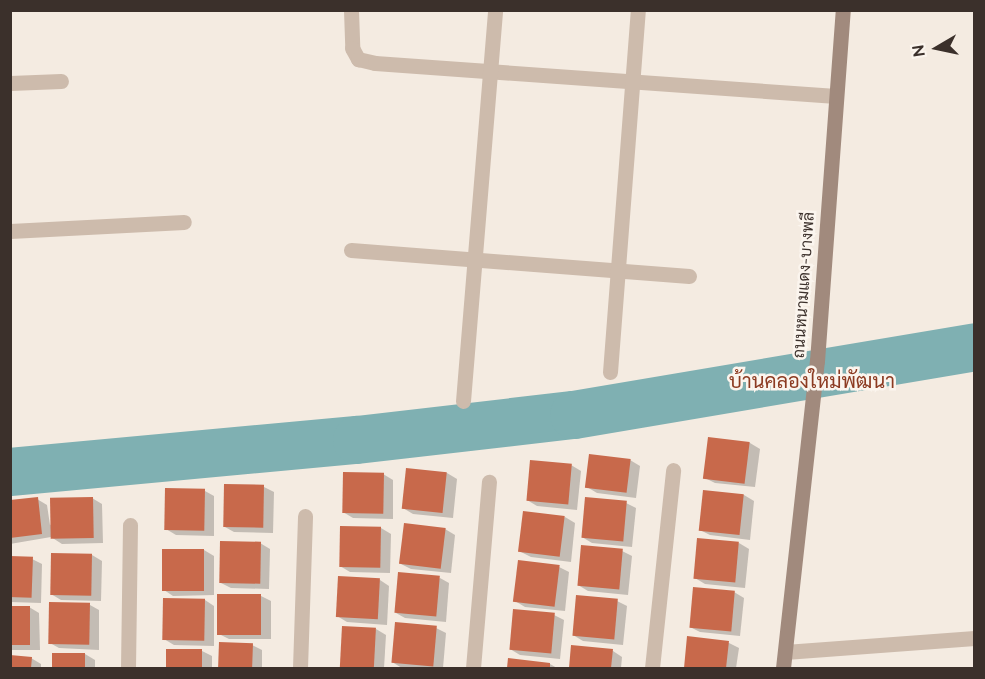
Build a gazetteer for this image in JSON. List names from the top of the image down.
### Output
{
  "streets": {
    "main road": ["ถนนหนามแดง-บางพลี"]
  },
  "districts": ["บ้านคลองใหม่พัฒนา"],
  "north": "left"
}
